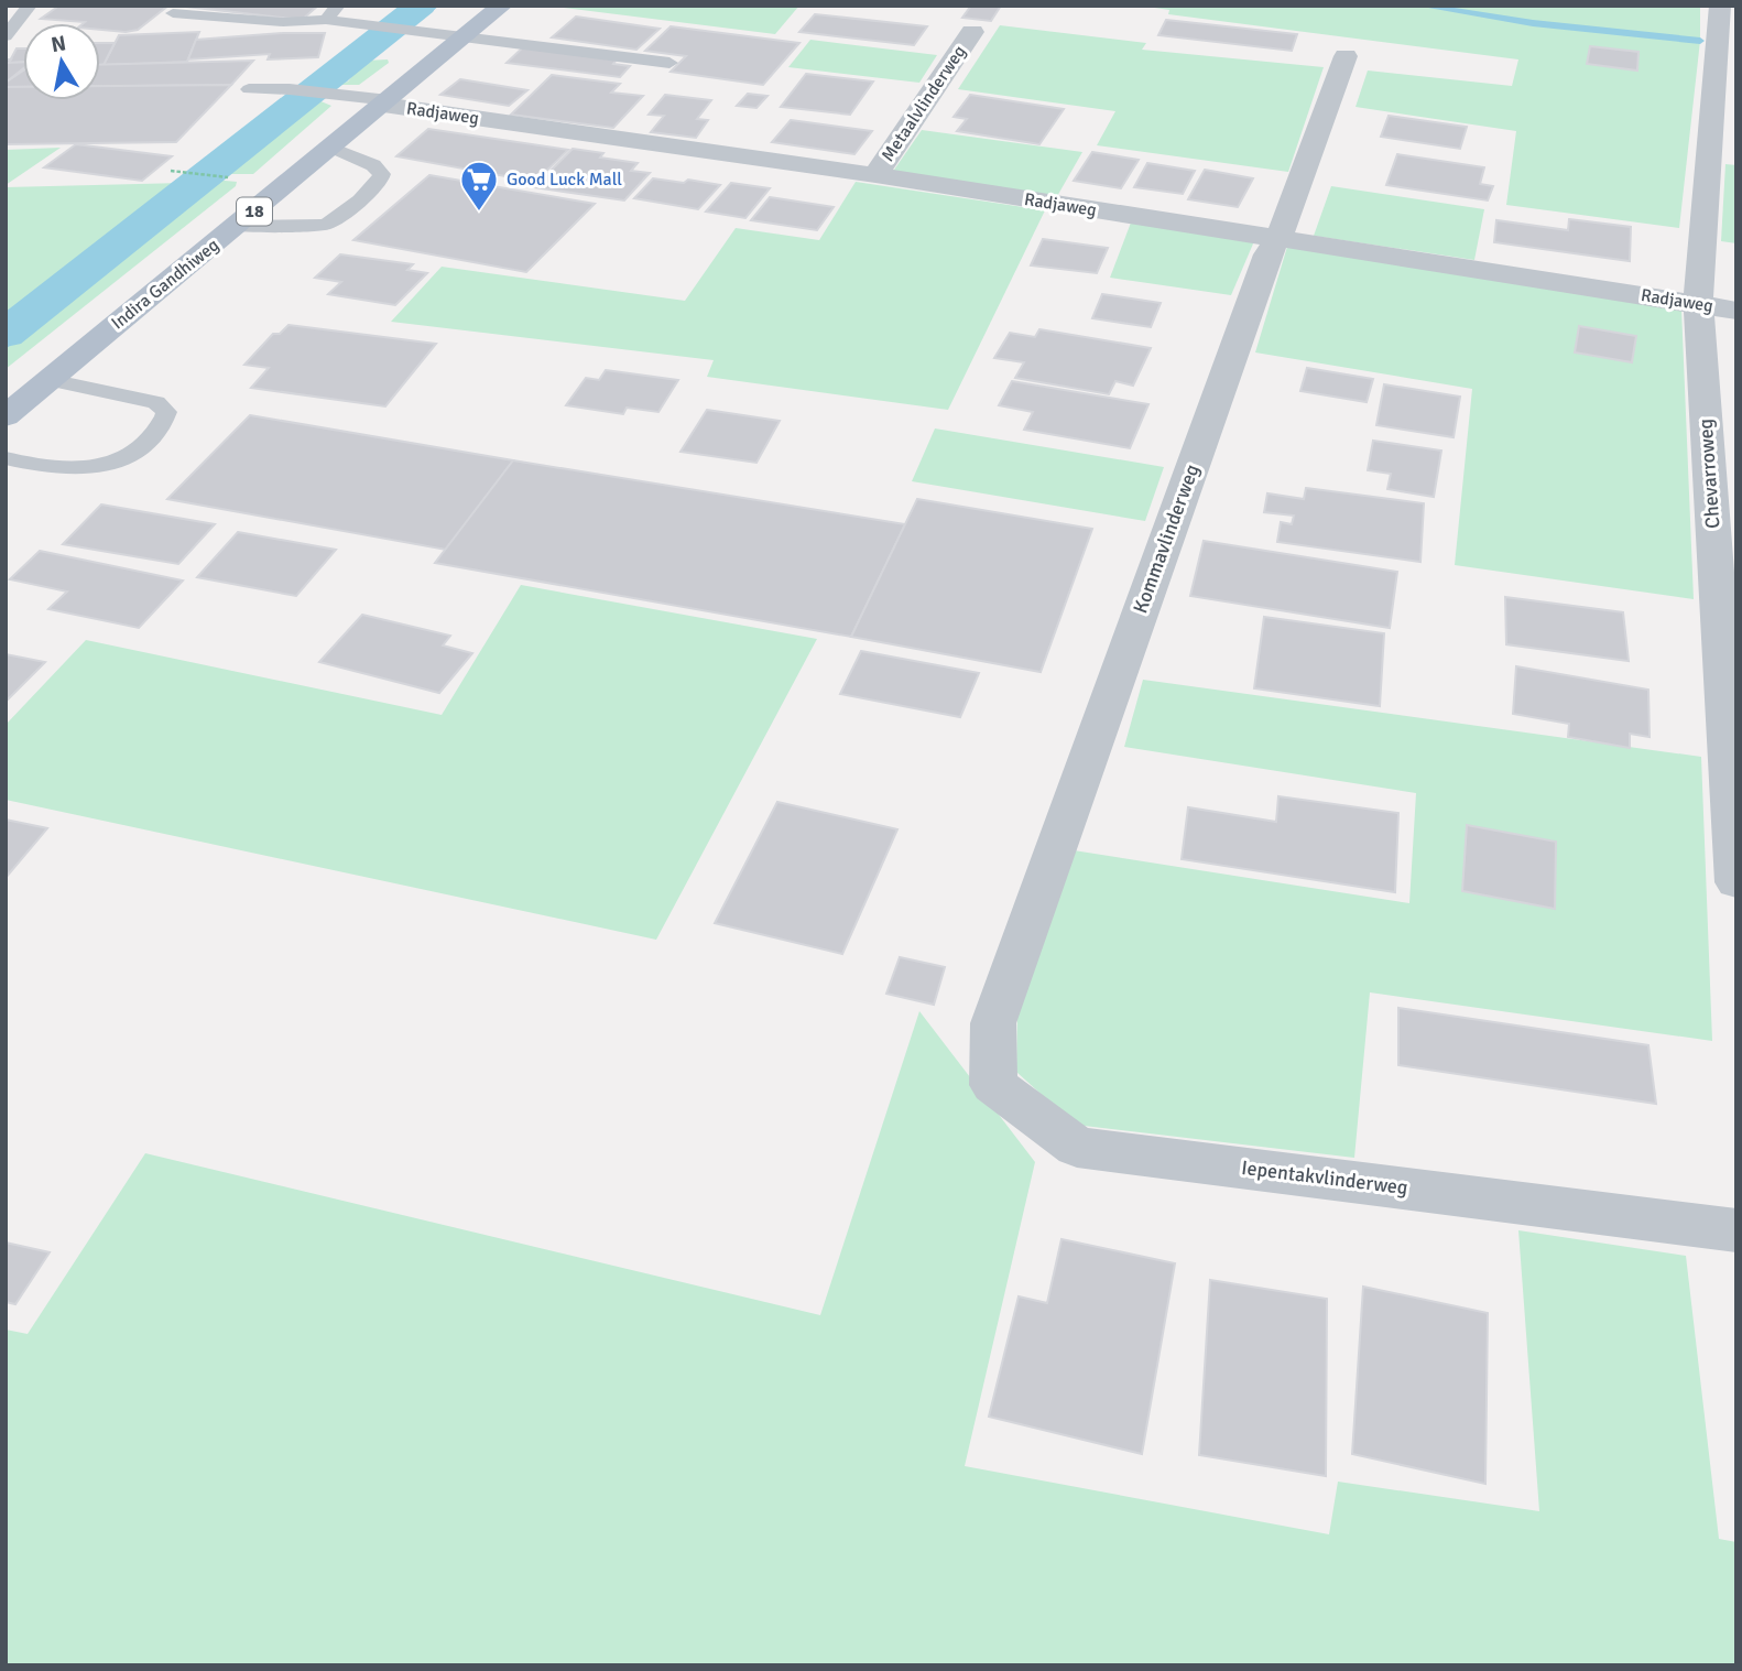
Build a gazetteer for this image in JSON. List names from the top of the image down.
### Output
{
  "streets": {
    "main road": ["18", "Indira Gandhiweg"],
    "street": [
      "Metaalvlinderweg",
      "Radjaweg",
      "Chevarroweg",
      "Kommavlinderweg",
      "Iepentakvlinderweg"
    ]
  },
  "crossings": [
    ["Metaalvlinderweg", "Radjaweg"],
    ["Radjaweg", "Indira Gandhiweg"],
    ["Radjaweg", "Chevarroweg"],
    ["Radjaweg", "Kommavlinderweg"],
    ["Kommavlinderweg", "Iepentakvlinderweg"]
  ],
  "places": {
    "supermarket": ["Good Luck Mall"]
  },
  "north": "top"
}
